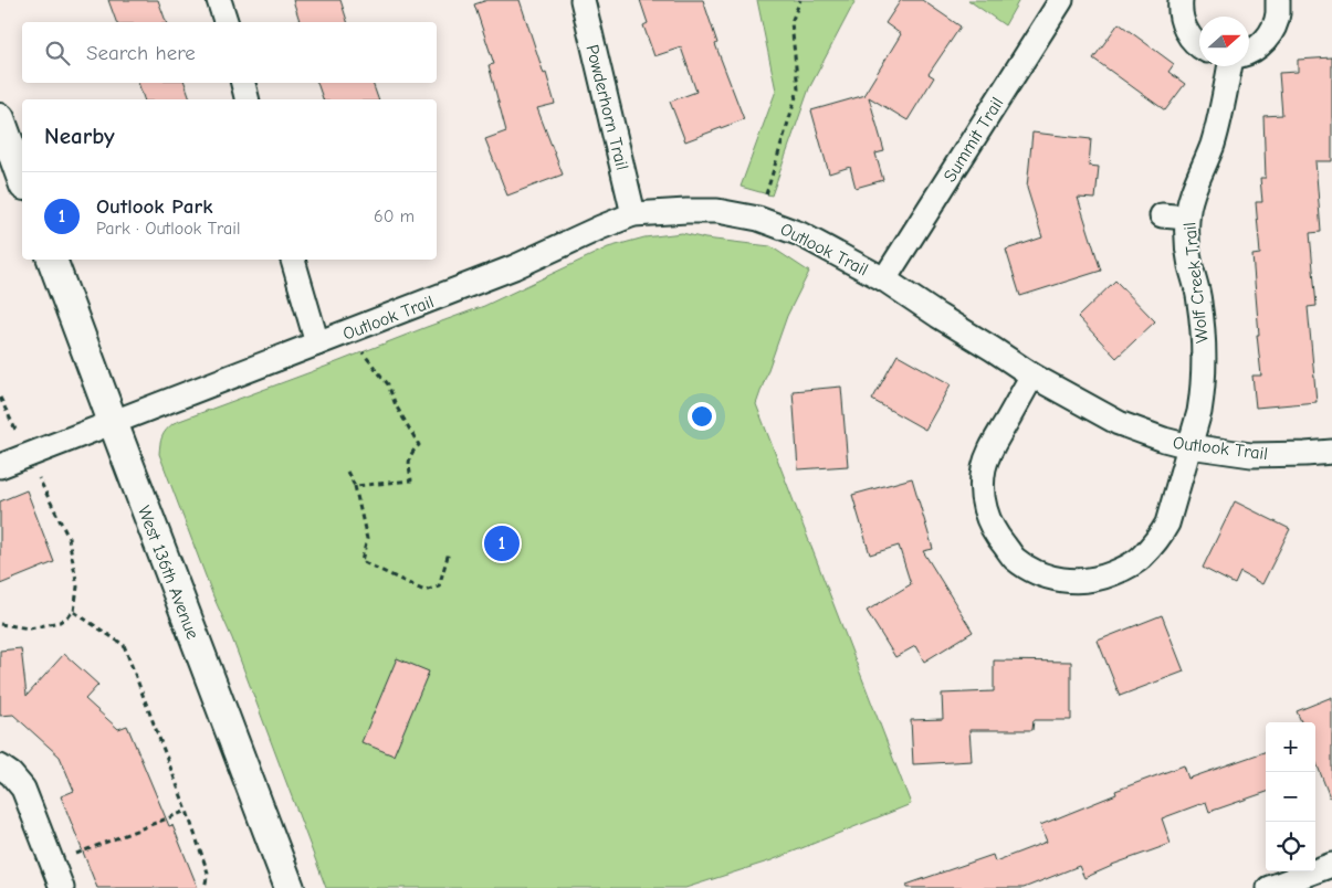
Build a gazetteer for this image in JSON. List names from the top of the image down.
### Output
{
  "streets": {
    "street": [
      "Powderhorn Trail",
      "Summit Trail",
      "Outlook Trail",
      "Wolf Creek Trail",
      "West 136th Avenue"
    ]
  },
  "crossings": [
    ["Powderhorn Trail", "Outlook Trail"],
    ["Summit Trail", "Outlook Trail"],
    ["Outlook Trail", "Wolf Creek Trail"],
    ["Outlook Trail", "West 136th Avenue"]
  ],
  "north": "right",
  "page": {
    "search": "Search here",
    "heading": "Nearby",
    "list": [
      {
        "mark": "1",
        "name": "Outlook Park",
        "note": "Park · Outlook Trail",
        "value": "60 m"
      }
    ],
    "pins": "1",
    "map_buttons": ["+", "−"]
  }
}
